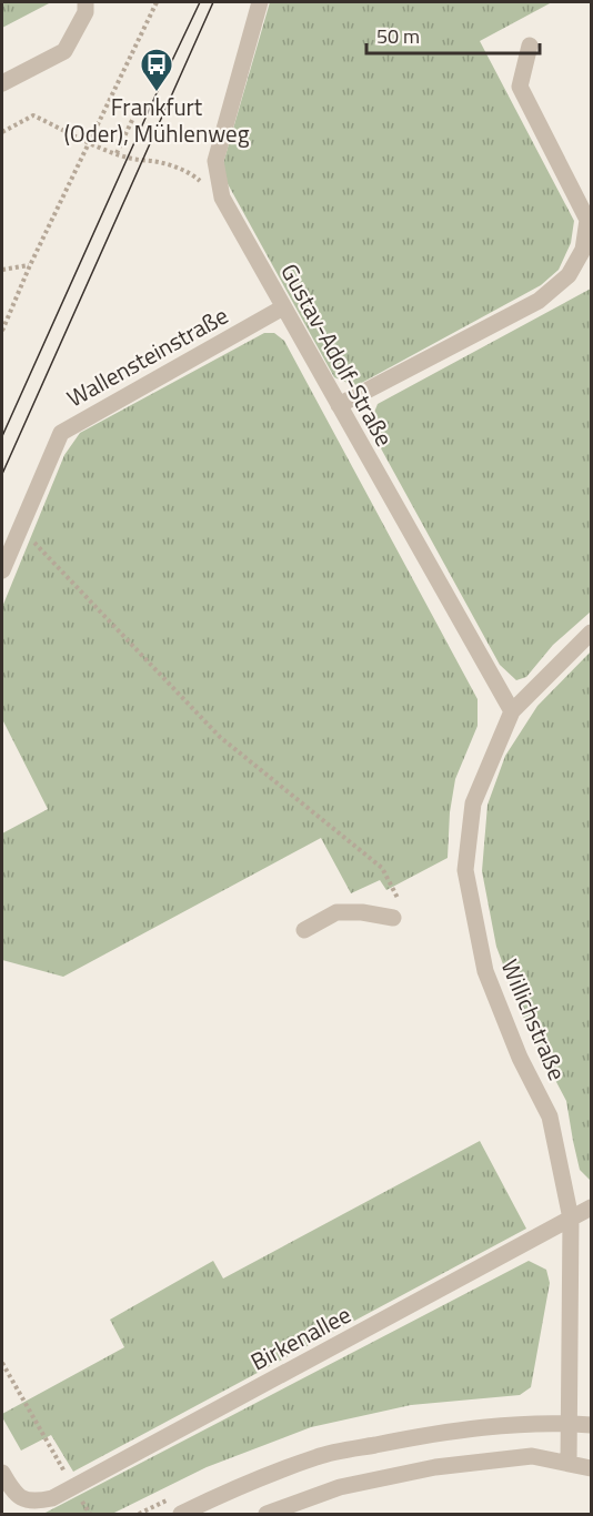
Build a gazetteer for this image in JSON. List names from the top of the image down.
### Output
{
  "streets": {
    "street": [
      "Gustav-Adolf-Straße",
      "Wallensteinstraße",
      "Willichstraße",
      "Birkenallee"
    ]
  },
  "crossings": [
    ["Gustav-Adolf-Straße", "Wallensteinstraße"],
    ["Gustav-Adolf-Straße", "Willichstraße"],
    ["Willichstraße", "Birkenallee"]
  ],
  "places": {
    "bus stop": ["Frankfurt (Oder), Mühlenweg"]
  },
  "scale_bar": "50 m"
}
